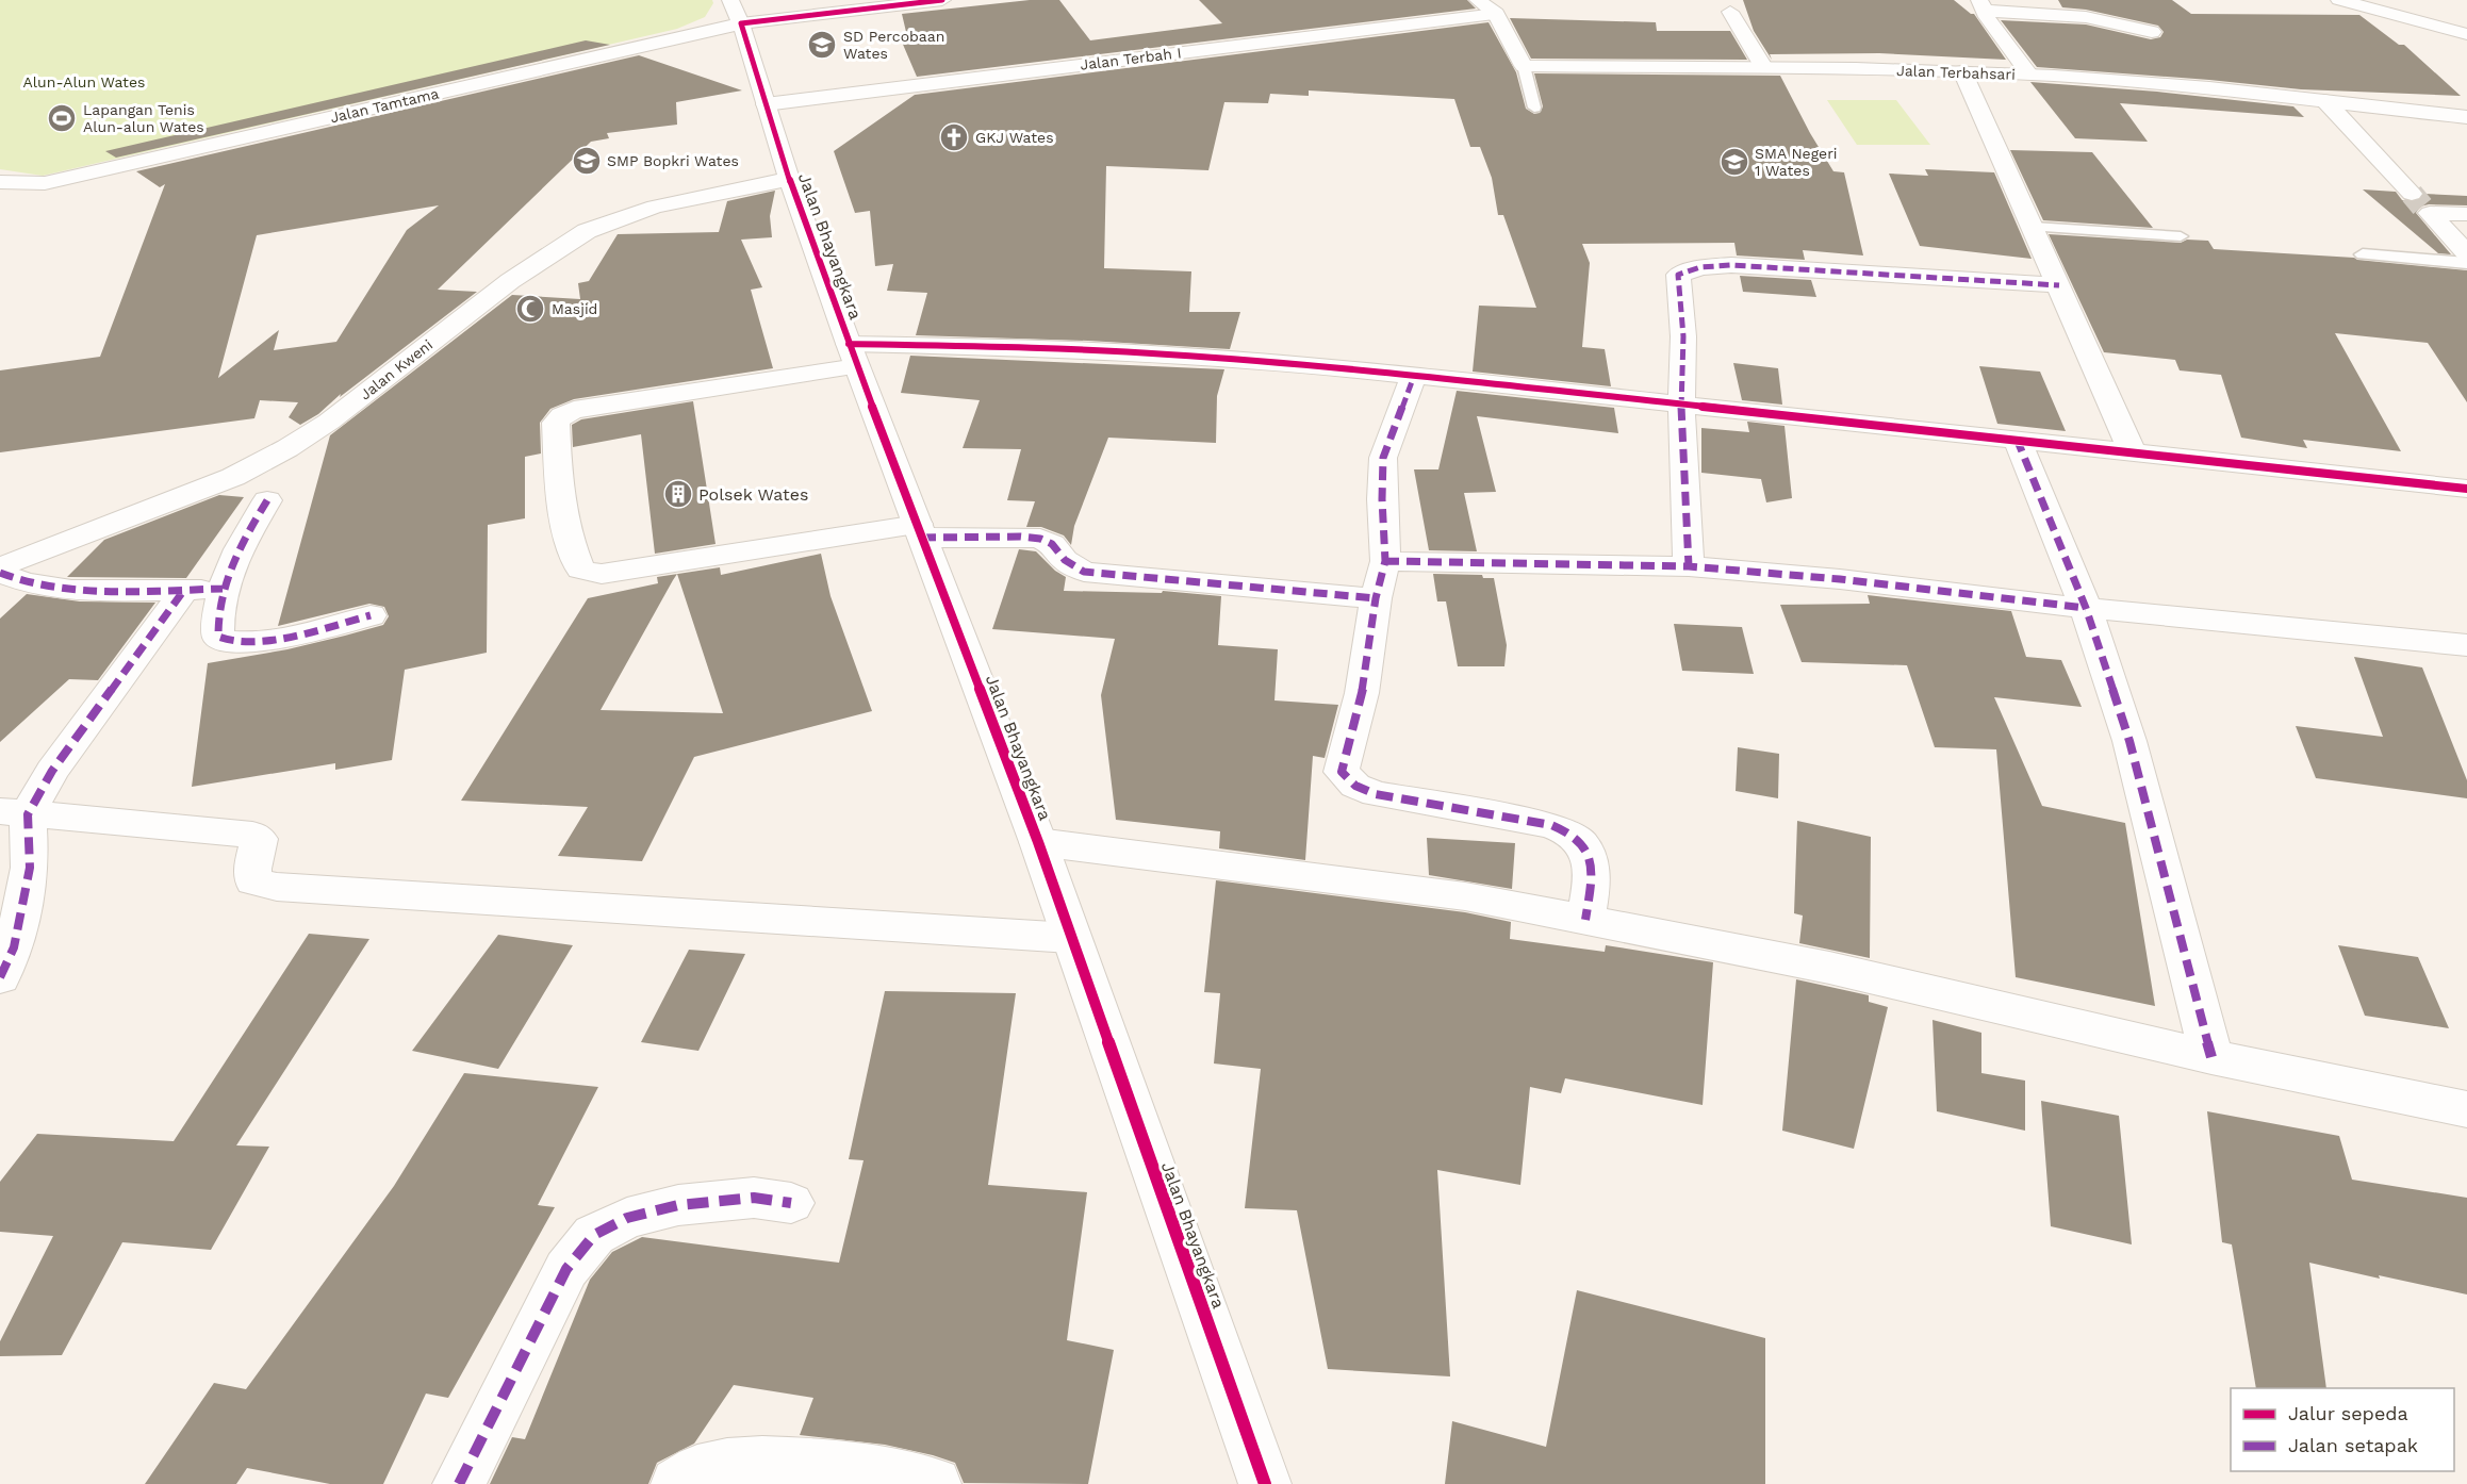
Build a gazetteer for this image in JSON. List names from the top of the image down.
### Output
{
  "streets": {
    "street": [
      "Jalan Terbah I",
      "Jalan Terbahsari",
      "Jalan Tamtama",
      "Jalan Bhayangkara",
      "Jalan Kweni"
    ]
  },
  "crossings": [
    ["Jalan Terbah I", "Jalan Bhayangkara"],
    ["Jalan Tamtama", "Jalan Bhayangkara"],
    ["Jalan Bhayangkara", "Jalan Kweni"]
  ],
  "parks": ["Alun-Alun Wates"],
  "places": {
    "school or university": ["SD Percobaan Wates", "SMP Bopkri Wates", "SMA Negeri 1 Wates"],
    "sports": ["Lapangan Tenis Alun-alun Wates"],
    "church": ["GKJ Wates"],
    "mosque": ["Masjid"],
    "building": ["Polsek Wates"]
  },
  "legend": ["Jalur sepeda", "Jalan setapak"]
}
